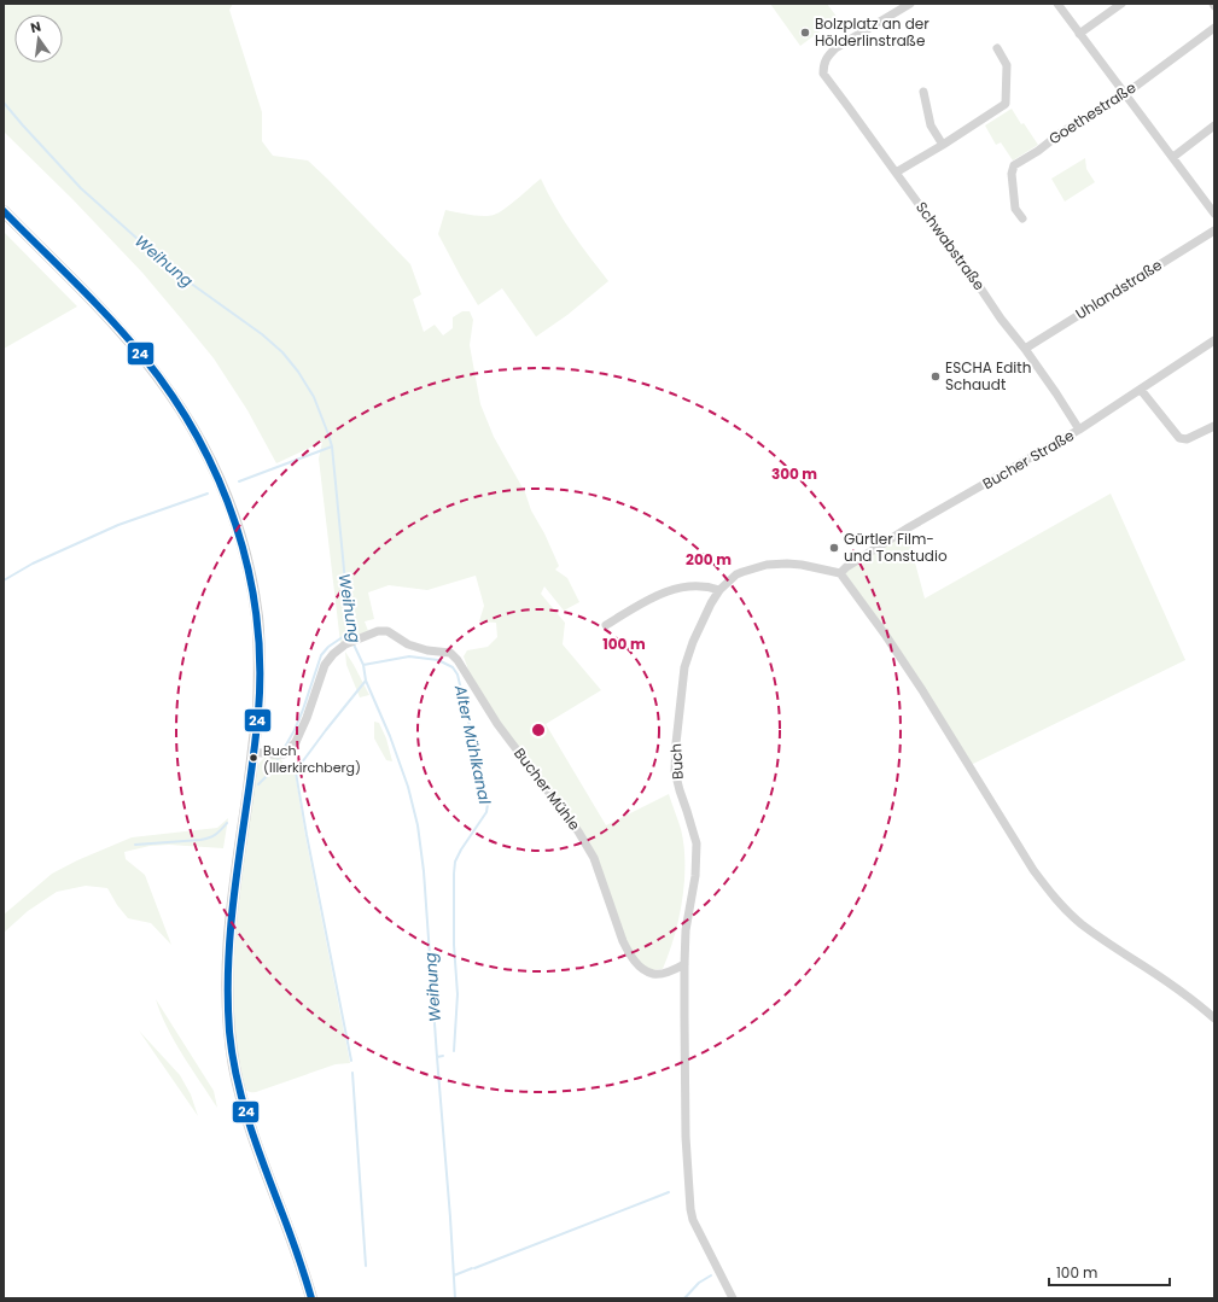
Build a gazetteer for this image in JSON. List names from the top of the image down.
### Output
{
  "streets": {
    "street": [
      "Goethestraße",
      "Schwabstraße",
      "Uhlandstraße",
      "Bucher Straße",
      "Buch",
      "Bucher Mühle"
    ]
  },
  "crossings": [
    ["Schwabstraße", "Uhlandstraße"],
    ["Schwabstraße", "Bucher Straße"],
    ["Bucher Straße", "Buch"],
    ["Buch", "Bucher Mühle"]
  ],
  "water": ["Weihung", "Alter Mühlkanal"],
  "places": [
    "Bolzplatz an der Hölderlinstraße",
    "ESCHA Edith Schaudt",
    "Gürtler Film- und Tonstudio",
    "Buch (Illerkirchberg)"
  ],
  "lines": ["transit line 24"],
  "scale_bar": "100 m",
  "north": "top",
  "rings": ["300 m", "200 m", "100 m"]
}
